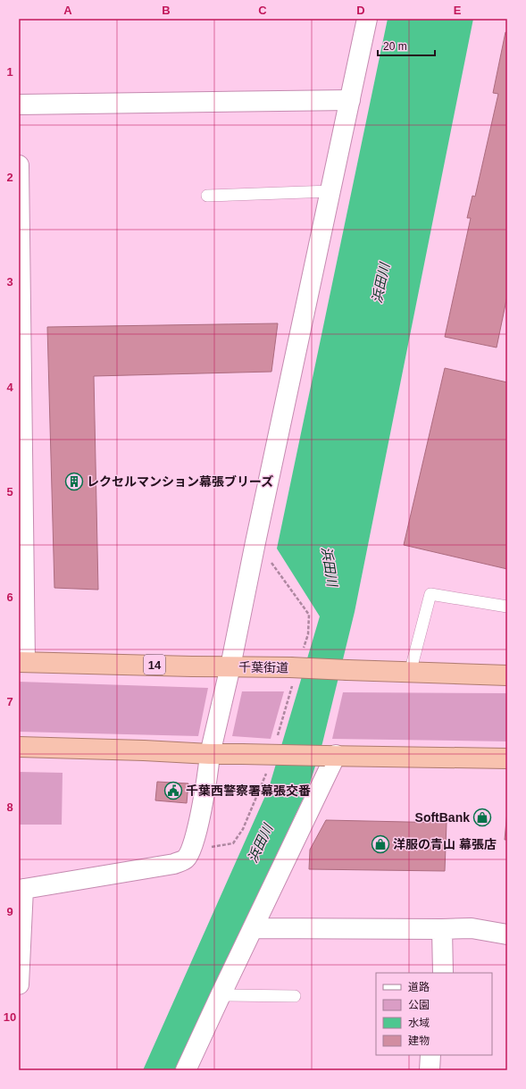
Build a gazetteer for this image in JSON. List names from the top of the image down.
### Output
{
  "streets": {
    "highway": ["14", "千葉街道"]
  },
  "water": ["浜田川"],
  "places": {
    "building": ["レクセルマンション幕張ブリーズ"],
    "public building": ["千葉西警察署幕張交番"],
    "shop": ["SoftBank", "洋服の青山 幕張店"]
  },
  "legend": [
    "道路",
    "公園",
    "水域",
    "建物"
  ],
  "scale_bar": "20 m",
  "grid": {
    "columns": [
      "A",
      "B",
      "C",
      "D",
      "E"
    ],
    "rows": [
      "1",
      "2",
      "3",
      "4",
      "5",
      "6",
      "7",
      "8",
      "9",
      "10"
    ]
  }
}
